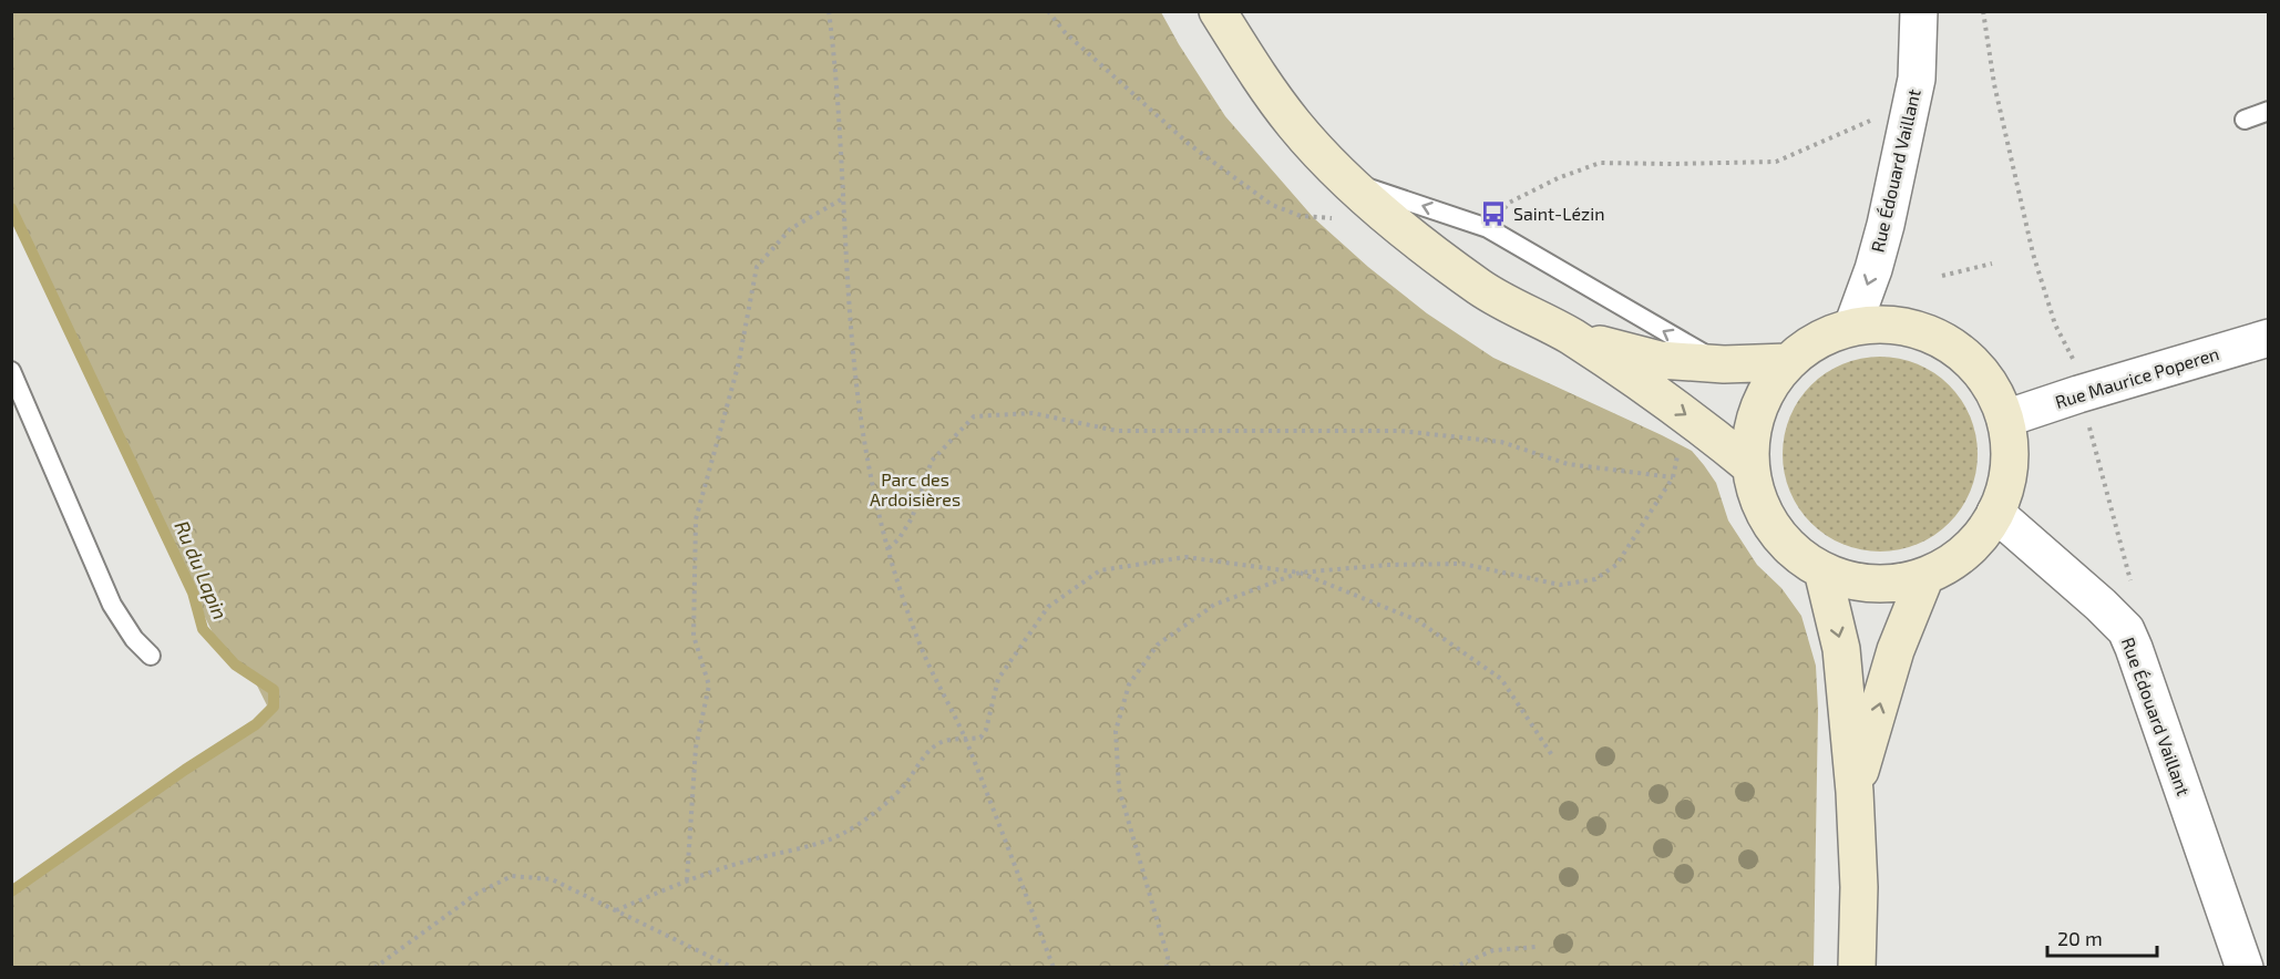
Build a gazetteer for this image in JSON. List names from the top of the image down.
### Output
{
  "streets": {
    "street": ["Rue Édouard Vaillant", "Rue Maurice Poperen"]
  },
  "one_way": ["Rue Édouard Vaillant"],
  "water": ["Ru du Lapin"],
  "parks": ["Parc des Ardoisières"],
  "places": {
    "bus stop": ["Saint-Lézin"]
  },
  "scale_bar": "20 m"
}
